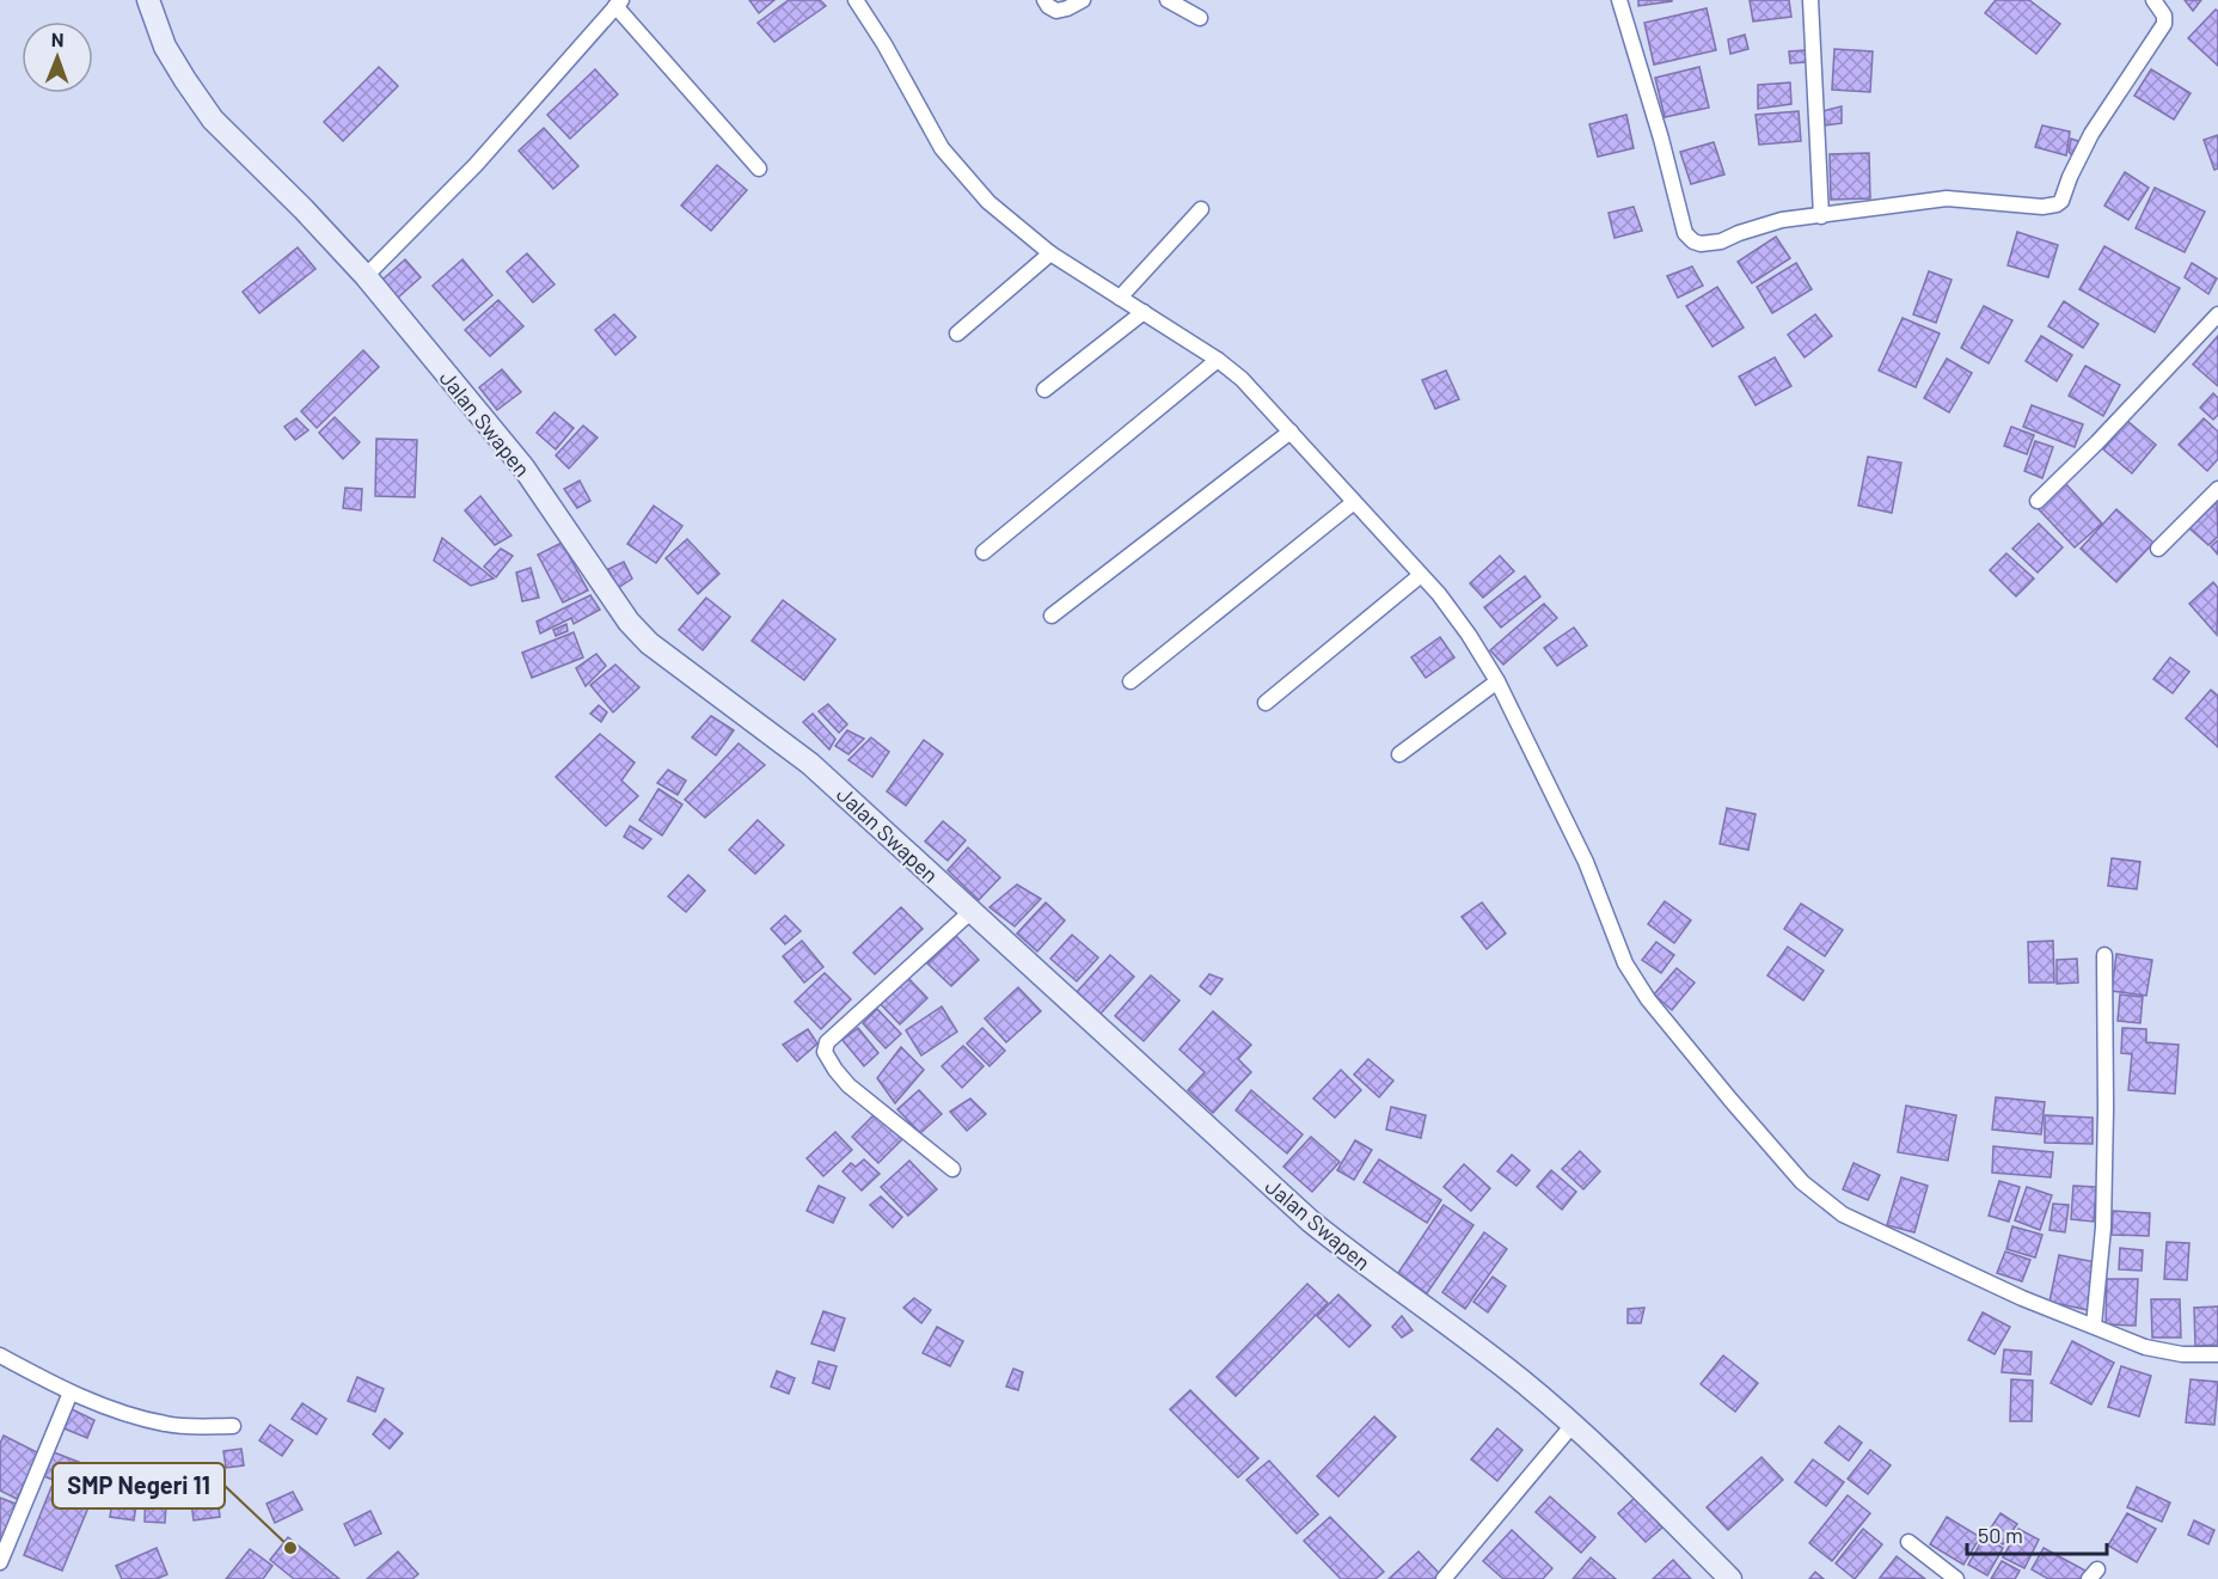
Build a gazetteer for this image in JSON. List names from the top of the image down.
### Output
{
  "streets": {
    "main road": ["Jalan Swapen"]
  },
  "places": ["SMP Negeri 11"],
  "scale_bar": "50 m",
  "north": "top"
}
